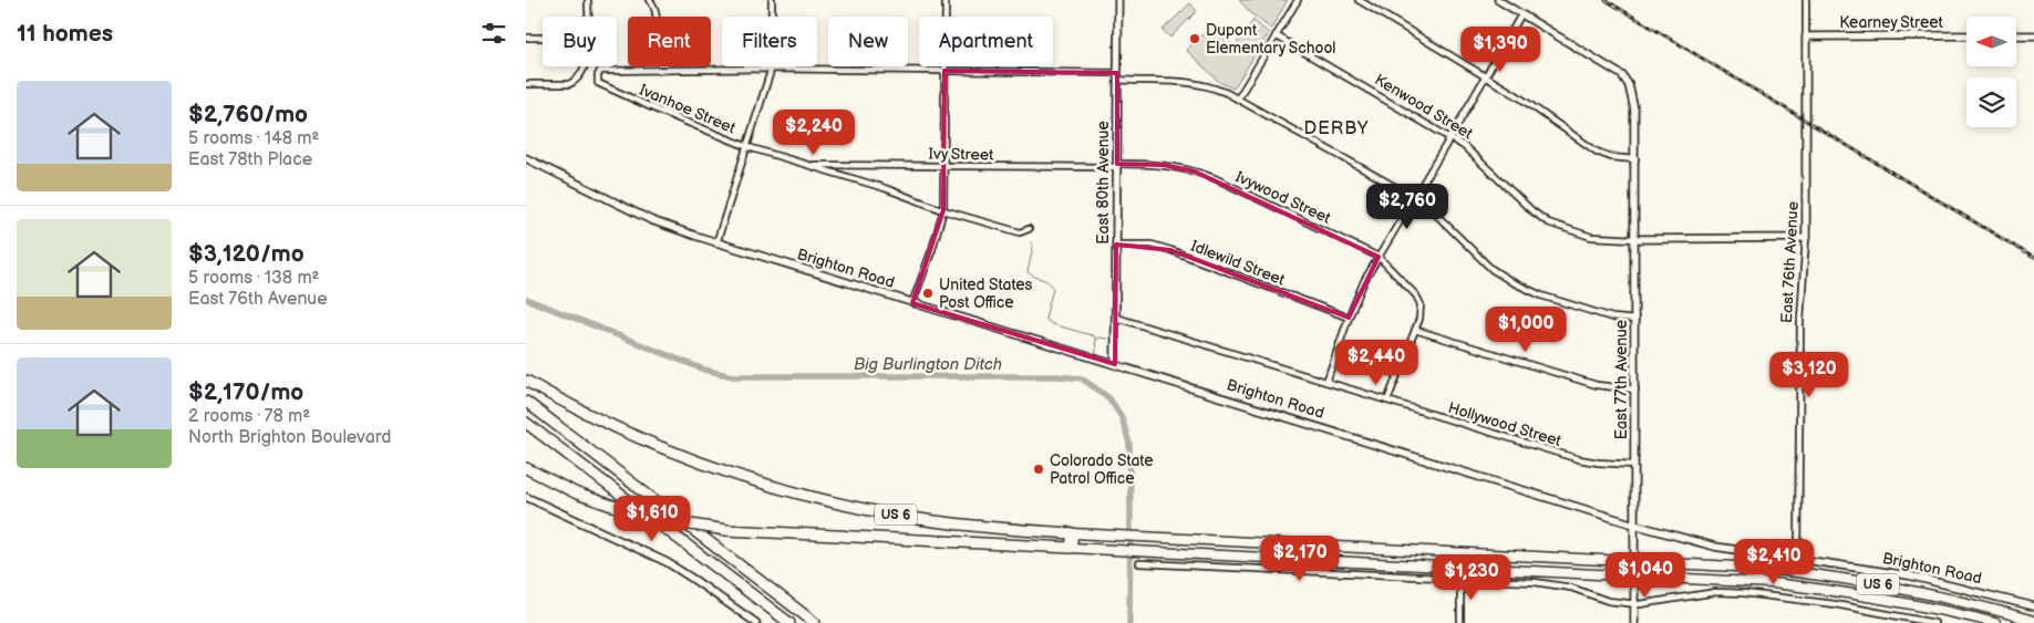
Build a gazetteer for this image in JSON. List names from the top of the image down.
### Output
{
  "streets": {
    "highway": ["US 6"],
    "street": [
      "Kearney Street",
      "Kenwood Street",
      "Ivanhoe Street",
      "Ivy Street",
      "East 80th Avenue",
      "Ivywood Street",
      "Idlewild Street",
      "East 76th Avenue",
      "Brighton Road",
      "East 77th Avenue",
      "Hollywood Street"
    ]
  },
  "crossings": [
    ["Kearney Street", "East 76th Avenue"],
    ["Kenwood Street", "East 76th Avenue"],
    ["Kenwood Street", "East 77th Avenue"],
    ["Ivanhoe Street", "Ivy Street"],
    ["Ivy Street", "East 80th Avenue"],
    ["Ivy Street", "Ivywood Street"],
    ["East 80th Avenue", "Ivywood Street"],
    ["East 80th Avenue", "Idlewild Street"],
    ["East 80th Avenue", "Brighton Road"],
    ["East 80th Avenue", "Hollywood Street"],
    ["Ivywood Street", "Hollywood Street"],
    ["East 76th Avenue", "Brighton Road"],
    ["Brighton Road", "East 77th Avenue"],
    ["East 77th Avenue", "Hollywood Street"],
    ["East 77th Avenue", "US 6"]
  ],
  "districts": ["DERBY"],
  "water": ["Big Burlington Ditch"],
  "places": ["Dupont Elementary School", "United States Post Office", "Colorado State Patrol Office"],
  "north": "left",
  "page": {
    "heading": "11 homes",
    "chip": [
      "Buy",
      "Rent",
      "Filters",
      "New",
      "Apartment"
    ],
    "price": [
      "$1,390",
      "$2,240",
      "$2,760",
      "$1,000",
      "$2,440",
      "$3,120",
      "$1,610",
      "$2,170",
      "$2,410",
      "$1,040",
      "$1,230"
    ],
    "list": [
      {
        "name": "$2,760/mo",
        "note": "5 rooms · 148 m² · East 78th Place"
      },
      {
        "name": "$3,120/mo",
        "note": "5 rooms · 138 m² · East 76th Avenue"
      },
      {
        "name": "$2,170/mo",
        "note": "2 rooms · 78 m² · North Brighton Boulevard"
      }
    ]
  }
}
